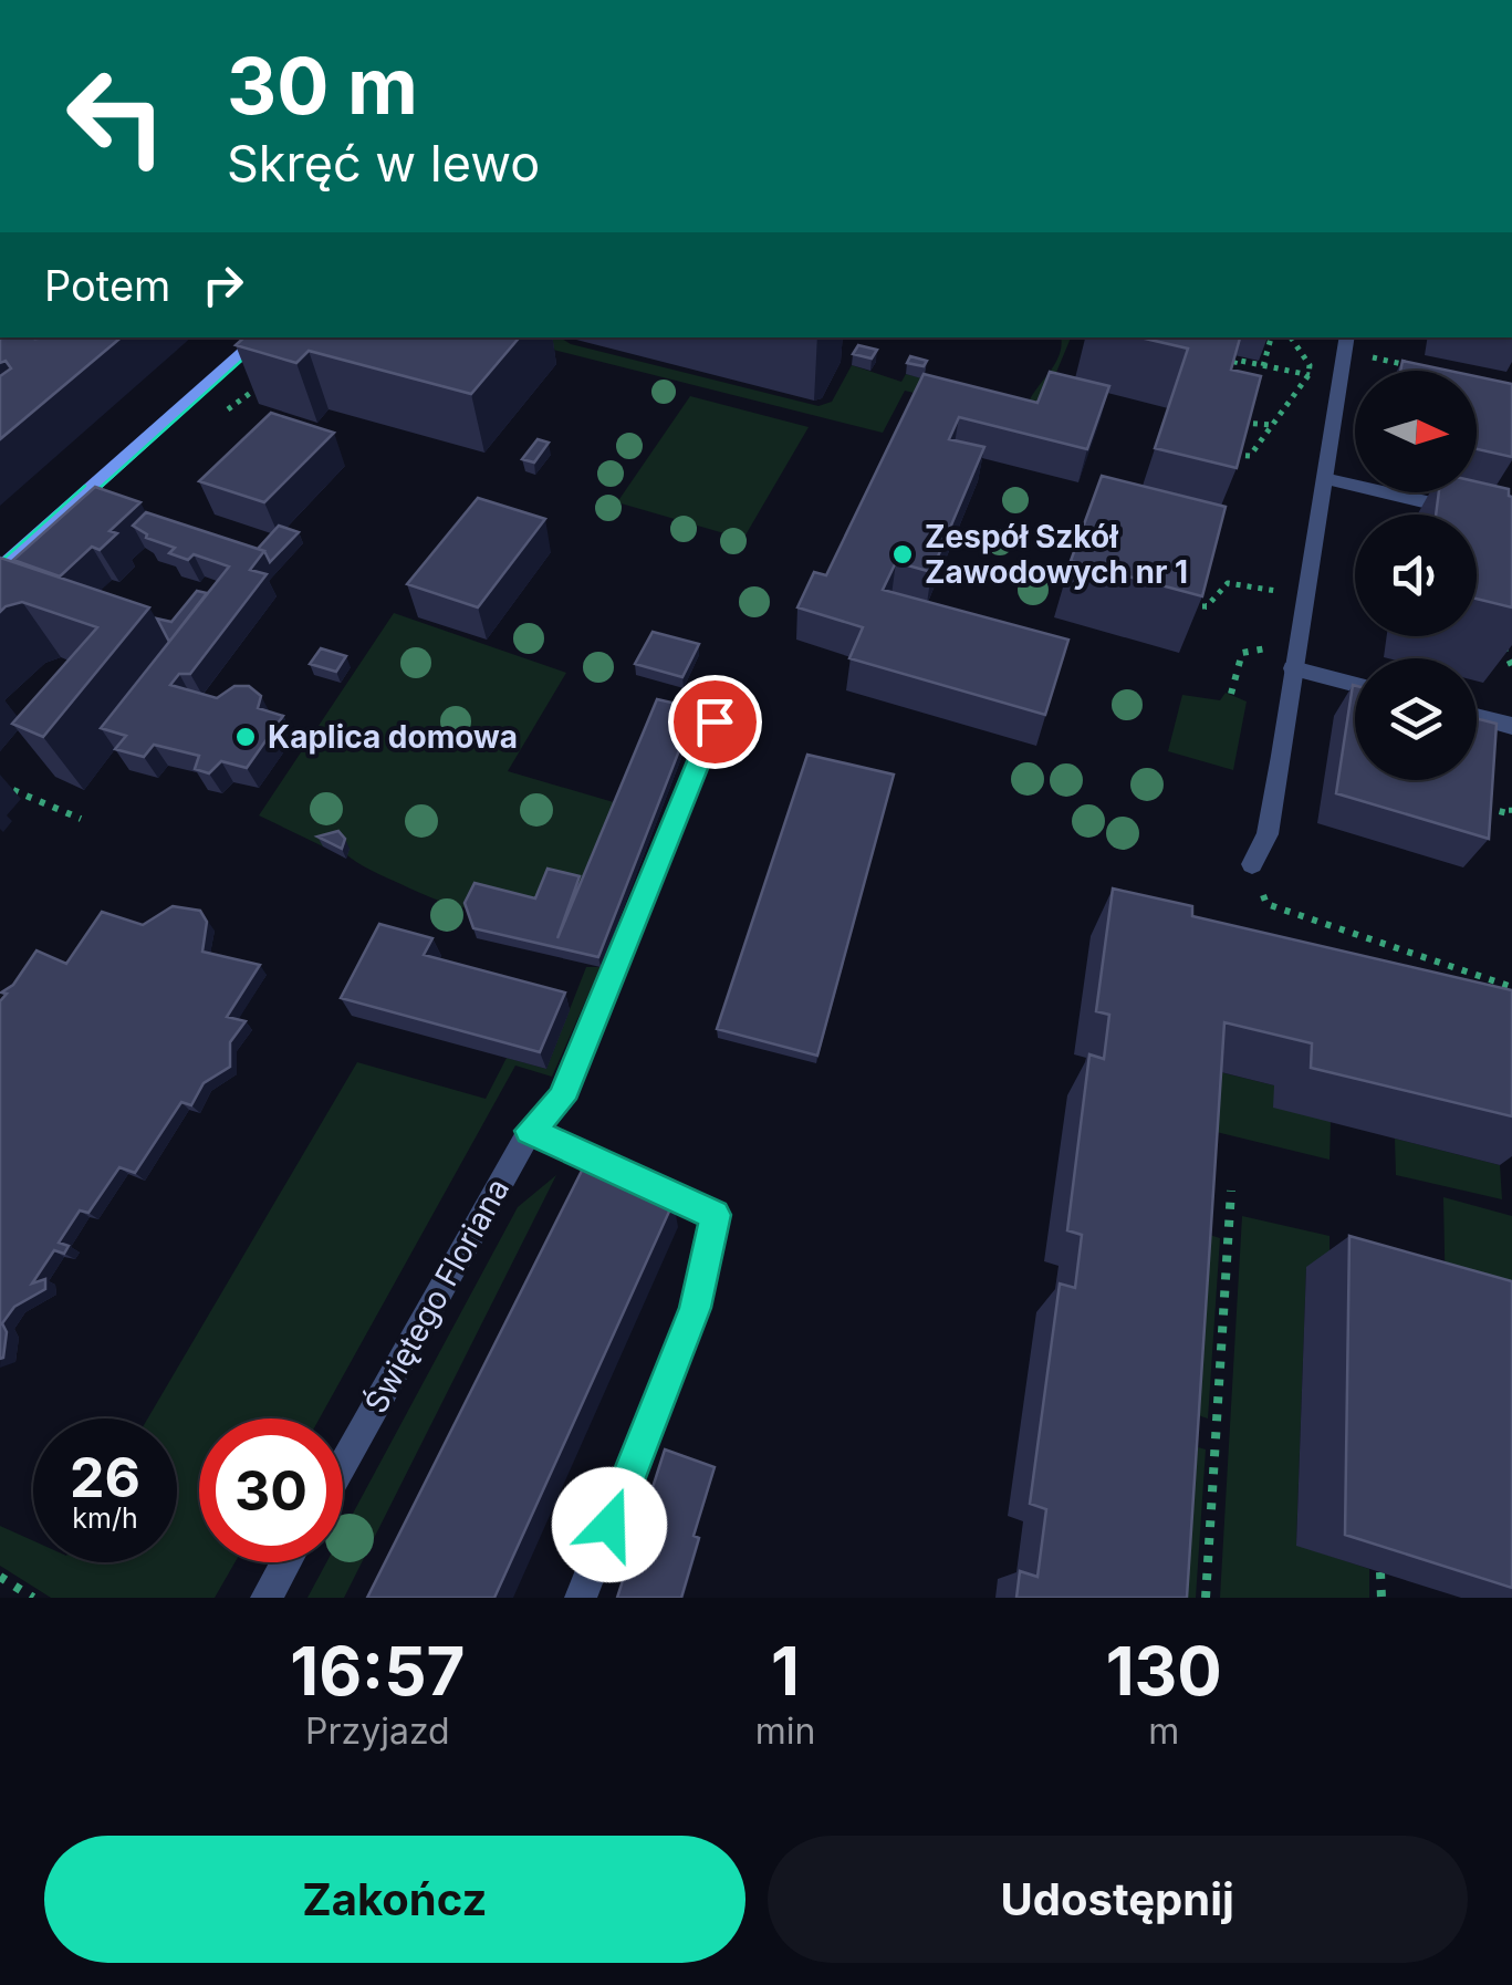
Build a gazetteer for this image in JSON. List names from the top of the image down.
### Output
{
  "streets": {
    "street": ["Świętego Floriana"]
  },
  "places": ["Zespół Szkół Zawodowych nr 1", "Kaplica domowa"],
  "north": "right",
  "page": {
    "turn": ["30 m", "Skręć w lewo"],
    "then": "Potem",
    "speed": "26 km/h",
    "limit": "30",
    "eta": [
      "16:57",
      "Przyjazd",
      "1",
      "min",
      "130",
      "m"
    ],
    "buttons": ["Zakończ", "Udostępnij"]
  }
}
